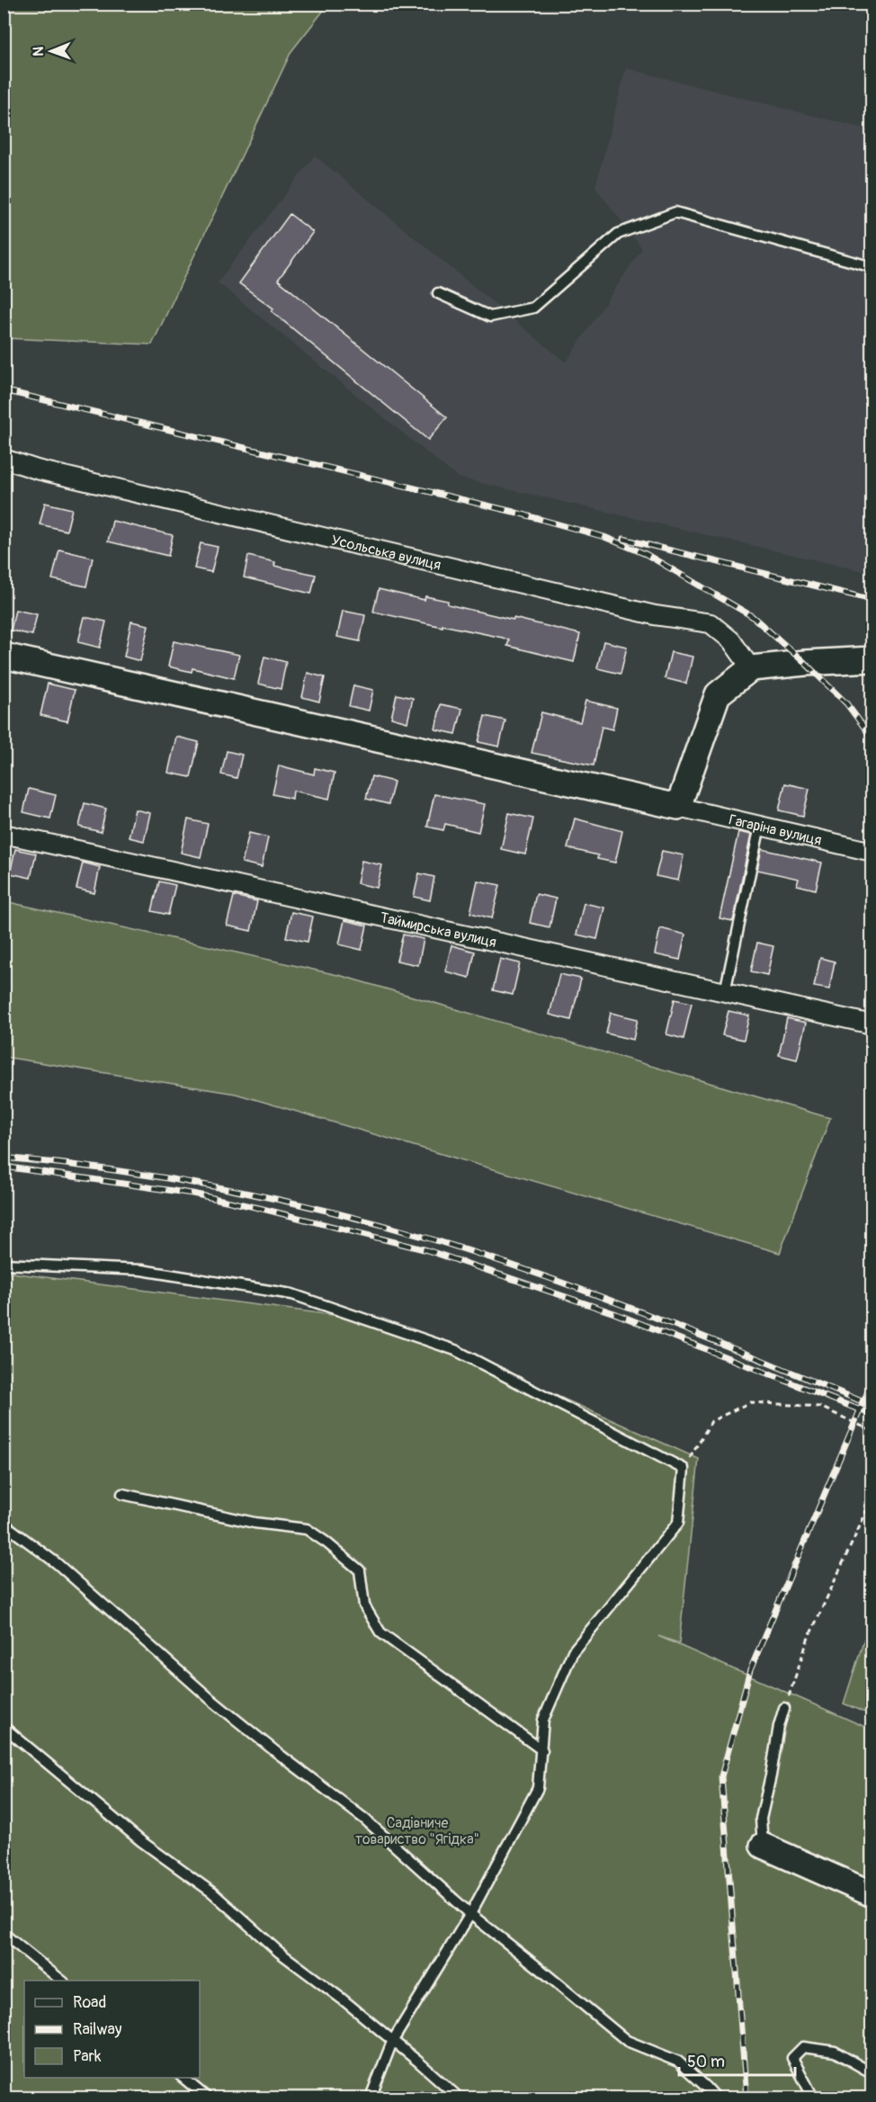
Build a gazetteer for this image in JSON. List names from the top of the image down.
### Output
{
  "streets": {
    "street": ["Усольська вулиця", "Гагаріна вулиця", "Таймирська вулиця"]
  },
  "parks": ["Садівниче товариство \"Ягідка\""],
  "legend": ["Road", "Railway", "Park"],
  "scale_bar": "50 m",
  "north": "left"
}
